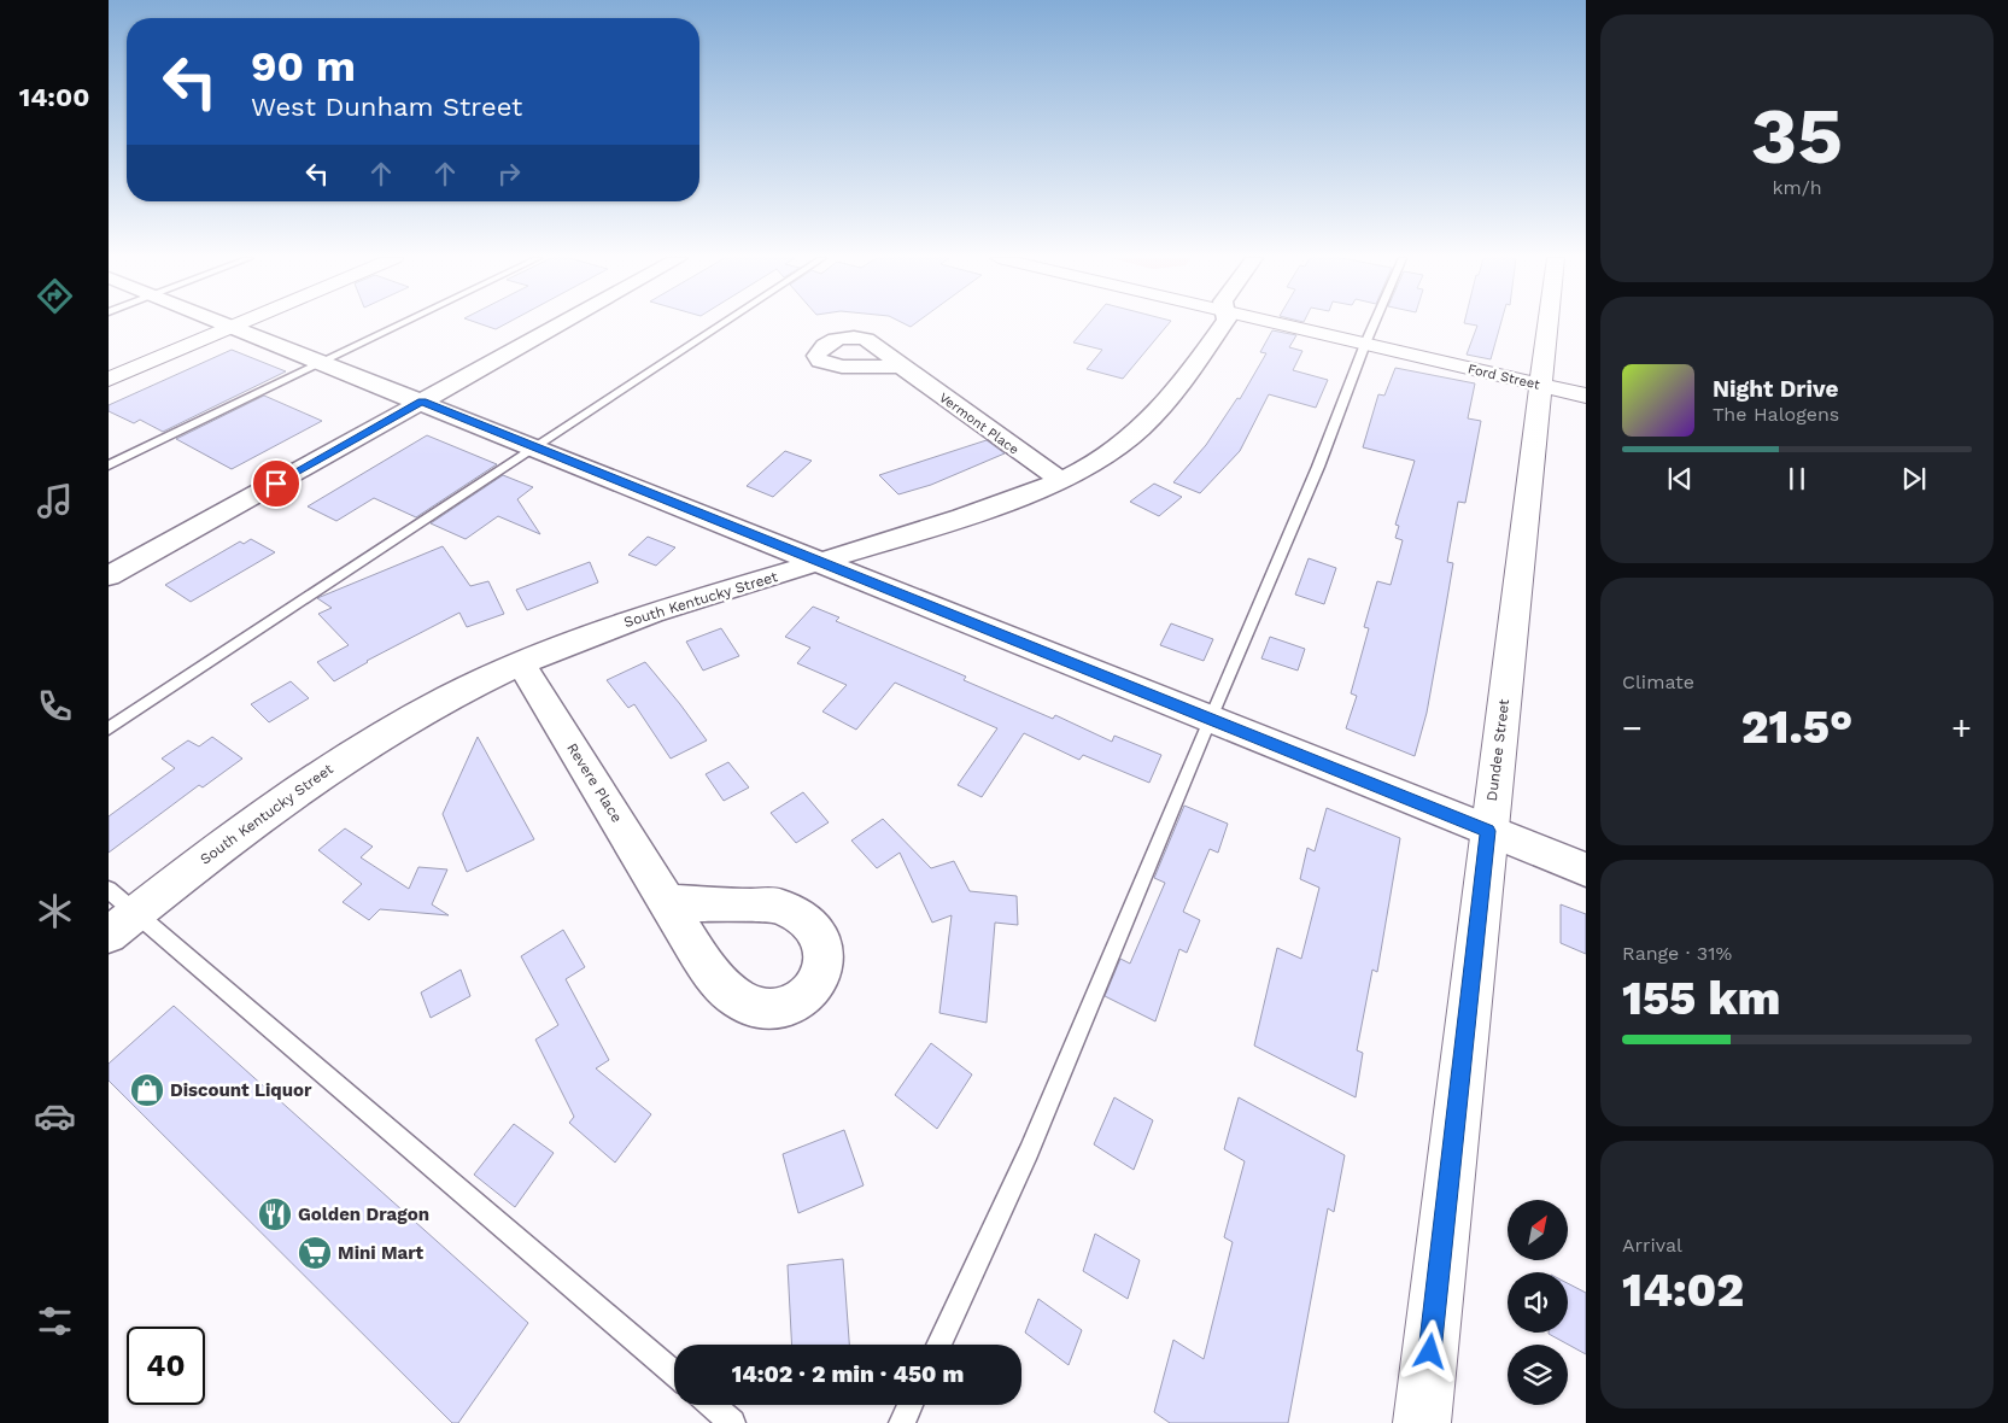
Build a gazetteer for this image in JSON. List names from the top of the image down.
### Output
{
  "streets": {
    "street": [
      "Ford Street",
      "Vermont Place",
      "South Kentucky Street",
      "Dundee Street",
      "Revere Place"
    ]
  },
  "crossings": [
    ["Ford Street", "Dundee Street"],
    ["Vermont Place", "South Kentucky Street"],
    ["South Kentucky Street", "Revere Place"]
  ],
  "places": {
    "shop": ["Discount Liquor"],
    "restaurant": ["Golden Dragon"],
    "supermarket": ["Mini Mart"]
  },
  "north": "top right",
  "page": {
    "tabs": "14:00",
    "tile": [
      ["35", "km/h"],
      "Climate",
      ["Range · 31%", "155 km"],
      ["Arrival", "14:02"]
    ],
    "turn": ["90 m", "West Dunham Street"],
    "song": ["Night Drive", "The Halogens"],
    "heat": ["−", "21.5°", "+"],
    "limit": "40",
    "trip": "14:02 · 2 min · 450 m"
  }
}
